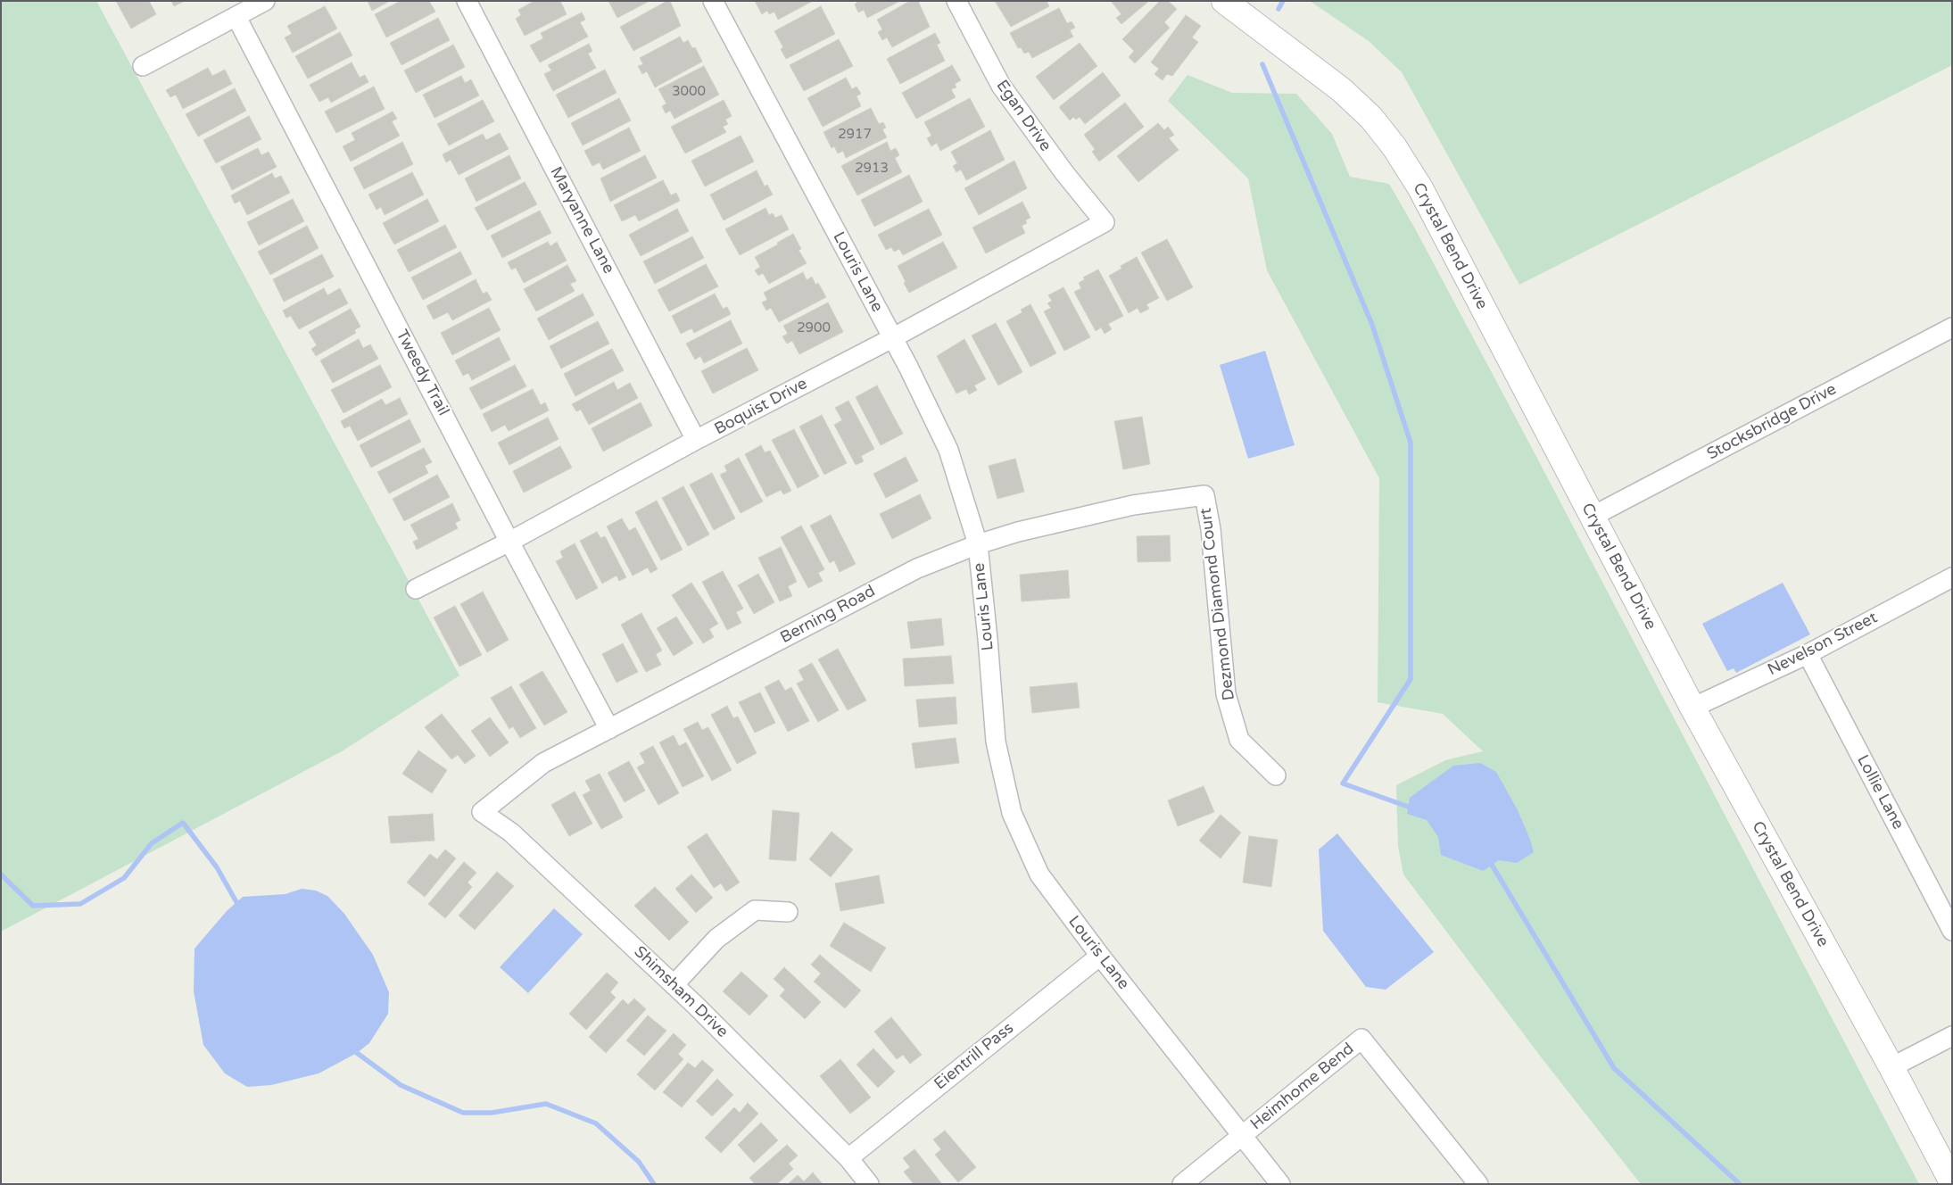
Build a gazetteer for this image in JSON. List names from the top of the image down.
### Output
{
  "streets": {
    "street": [
      "Egan Drive",
      "Maryanne Lane",
      "Crystal Bend Drive",
      "Louris Lane",
      "Tweedy Trail",
      "Boquist Drive",
      "Stocksbridge Drive",
      "Dezmond Diamond Court",
      "Berning Road",
      "Nevelson Street",
      "Lollie Lane",
      "Shimsham Drive",
      "Eientrill Pass",
      "Heimhome Bend"
    ]
  },
  "crossings": [
    ["Egan Drive", "Boquist Drive"],
    ["Maryanne Lane", "Boquist Drive"],
    ["Crystal Bend Drive", "Stocksbridge Drive"],
    ["Crystal Bend Drive", "Nevelson Street"],
    ["Louris Lane", "Boquist Drive"],
    ["Louris Lane", "Berning Road"],
    ["Louris Lane", "Eientrill Pass"],
    ["Louris Lane", "Heimhome Bend"],
    ["Tweedy Trail", "Boquist Drive"],
    ["Tweedy Trail", "Berning Road"],
    ["Dezmond Diamond Court", "Berning Road"],
    ["Berning Road", "Shimsham Drive"],
    ["Nevelson Street", "Lollie Lane"],
    ["Shimsham Drive", "Eientrill Pass"]
  ],
  "house_numbers": [
    "3000",
    "2917",
    "2913",
    "2900"
  ]
}
